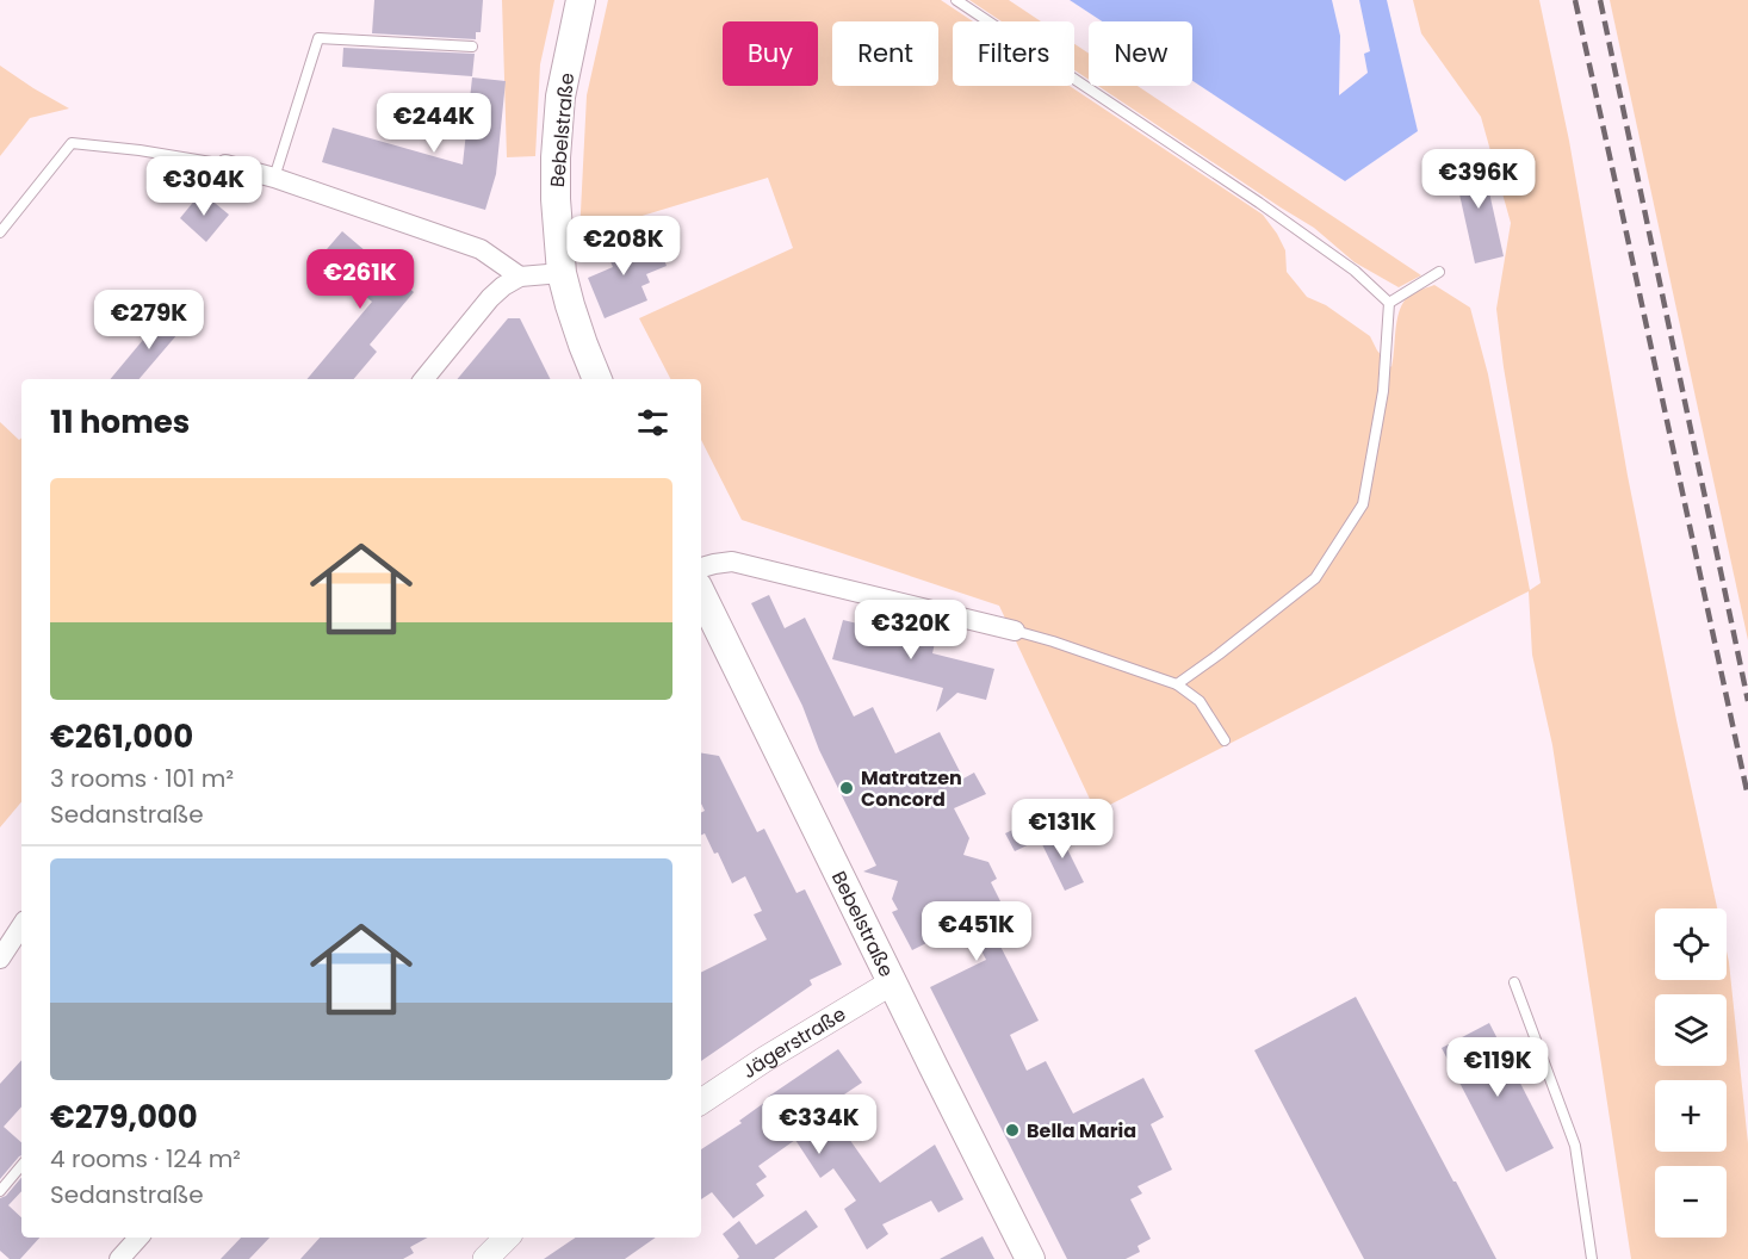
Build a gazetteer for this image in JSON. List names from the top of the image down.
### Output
{
  "streets": {
    "main road": ["Bebelstraße"],
    "street": ["Jägerstraße"]
  },
  "crossings": [
    ["Bebelstraße", "Jägerstraße"]
  ],
  "places": ["Matratzen Concord", "Bella Maria"],
  "page": {
    "chip": [
      "Buy",
      "Rent",
      "Filters",
      "New"
    ],
    "price": [
      "€244K",
      "€396K",
      "€304K",
      "€208K",
      "€261K",
      "€279K",
      "€320K",
      "€131K",
      "€451K",
      "€119K",
      "€334K"
    ],
    "heading": "11 homes",
    "list": [
      {
        "name": "€261,000",
        "note": "3 rooms · 101 m² · Sedanstraße"
      },
      {
        "name": "€279,000",
        "note": "4 rooms · 124 m² · Sedanstraße"
      }
    ],
    "map_buttons": ["+", "−"]
  }
}
